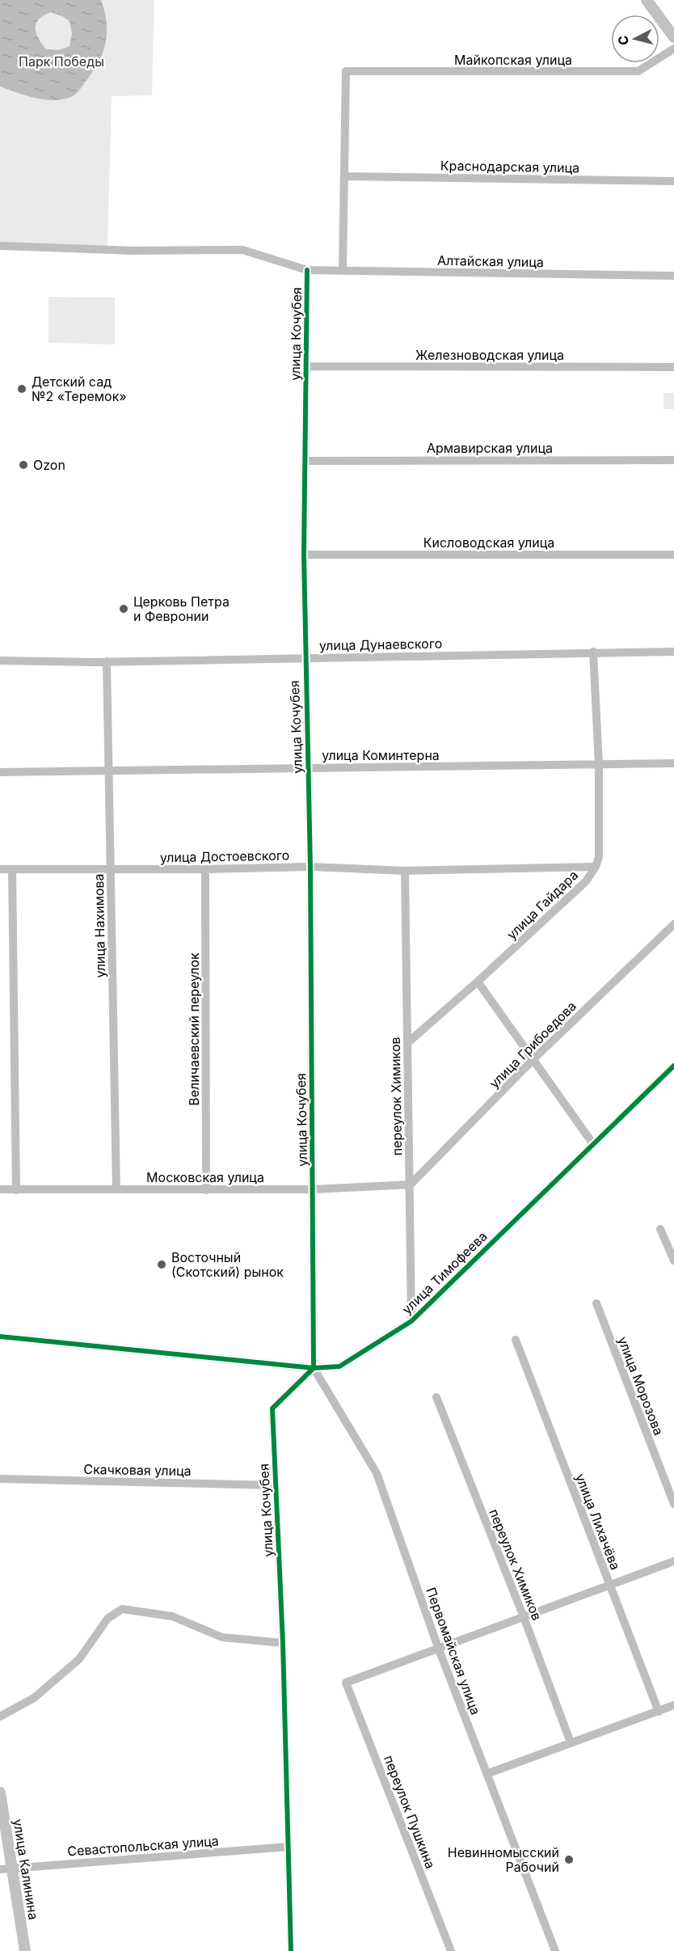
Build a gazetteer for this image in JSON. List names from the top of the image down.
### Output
{
  "streets": {
    "main road": ["улица Калинина"],
    "street": [
      "Майкопская улица",
      "Краснодарская улица",
      "Алтайская улица",
      "улица Кочубея",
      "Железноводская улица",
      "Армавирская улица",
      "Кисловодская улица",
      "улица Дунаевского",
      "улица Коминтерна",
      "улица Достоевского",
      "улица Гайдара",
      "улица Нахимова",
      "Величаевский переулок",
      "улица Грибоедова",
      "переулок Химиков",
      "Московская улица",
      "улица Тимофеева",
      "улица Морозова",
      "Скачковая улица",
      "улица Лихачёва",
      "Первомайская улица",
      "переулок Пушкина",
      "Севастопольская улица"
    ]
  },
  "crossings": [
    ["Майкопская улица", "Краснодарская улица"],
    ["Алтайская улица", "улица Кочубея"],
    ["улица Кочубея", "Железноводская улица"],
    ["улица Кочубея", "Армавирская улица"],
    ["улица Кочубея", "Кисловодская улица"],
    ["улица Кочубея", "улица Дунаевского"],
    ["улица Кочубея", "улица Коминтерна"],
    ["улица Кочубея", "улица Достоевского"],
    ["улица Кочубея", "Московская улица"],
    ["улица Кочубея", "улица Тимофеева"],
    ["улица Кочубея", "Скачковая улица"],
    ["улица Кочубея", "Первомайская улица"],
    ["улица Кочубея", "Севастопольская улица"],
    ["улица Дунаевского", "улица Гайдара"],
    ["улица Дунаевского", "улица Нахимова"],
    ["улица Коминтерна", "улица Гайдара"],
    ["улица Коминтерна", "улица Нахимова"],
    ["улица Достоевского", "улица Гайдара"],
    ["улица Достоевского", "улица Нахимова"],
    ["улица Достоевского", "Величаевский переулок"],
    ["улица Достоевского", "переулок Химиков"],
    ["улица Гайдара", "переулок Химиков"],
    ["улица Нахимова", "Московская улица"],
    ["Величаевский переулок", "Московская улица"],
    ["улица Грибоедова", "переулок Химиков"],
    ["улица Грибоедова", "Московская улица"],
    ["переулок Химиков", "Московская улица"],
    ["переулок Химиков", "улица Тимофеева"],
    ["улица Тимофеева", "Первомайская улица"],
    ["Первомайская улица", "переулок Пушкина"],
    ["Севастопольская улица", "улица Калинина"]
  ],
  "parks": ["Парк Победы"],
  "places": [
    "Детский сад №2 «Теремок»",
    "Ozon",
    "Церковь Петра и Февронии",
    "Восточный (Скотский) рынок",
    "Невинномысский Рабочий"
  ],
  "north": "left"
}
